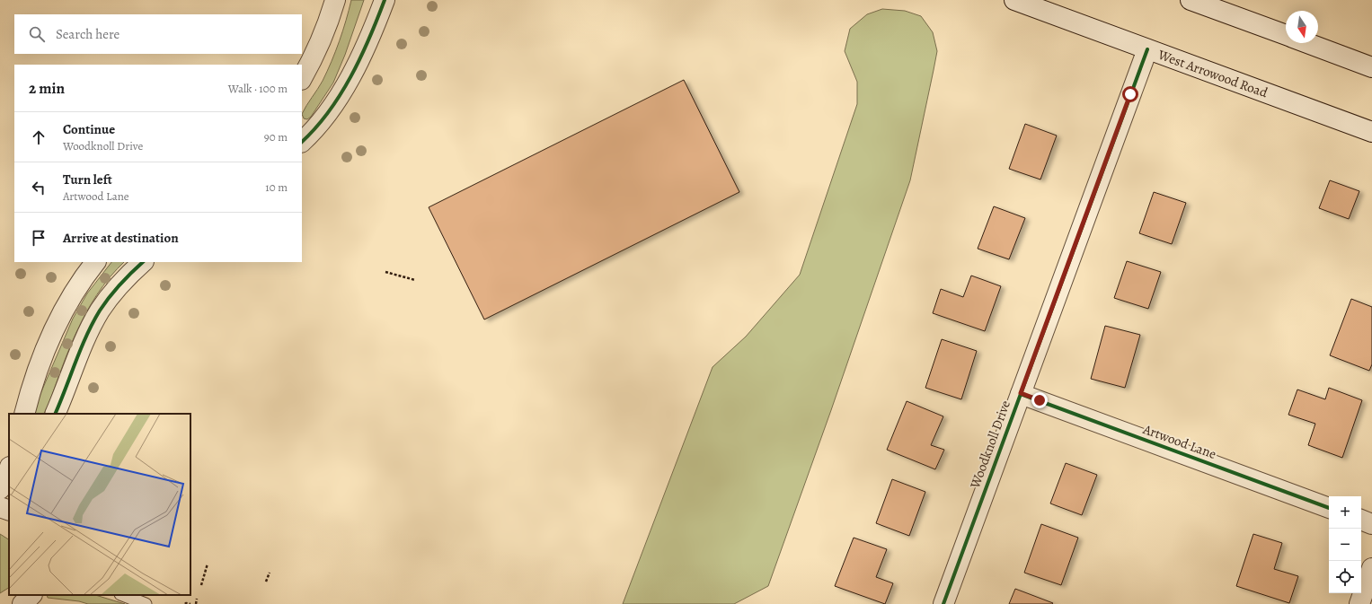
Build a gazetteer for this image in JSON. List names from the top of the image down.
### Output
{
  "streets": {
    "street": ["West Arrowood Road", "Artwood Lane", "Woodknoll Drive"]
  },
  "crossings": [
    ["West Arrowood Road", "Woodknoll Drive"],
    ["Artwood Lane", "Woodknoll Drive"]
  ],
  "north": "bottom",
  "page": {
    "search": "Search here",
    "heading": ["2 min", "Walk · 100 m"],
    "list": [
      ["Continue", "Woodknoll Drive", "90 m"],
      ["Turn left", "Artwood Lane", "10 m"],
      "Arrive at destination"
    ],
    "map_buttons": ["+", "−"]
  }
}
